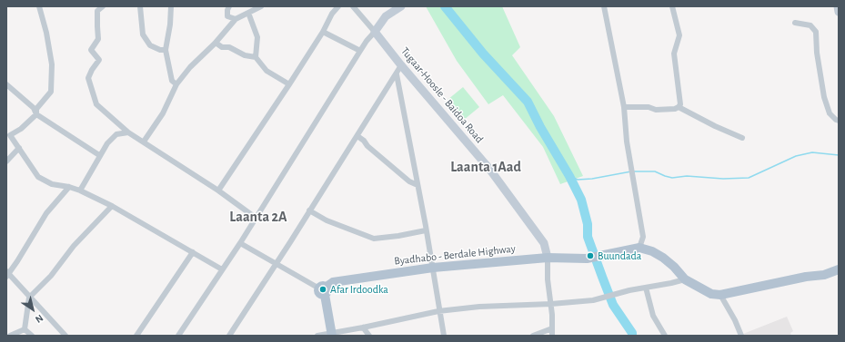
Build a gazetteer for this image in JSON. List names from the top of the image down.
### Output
{
  "streets": {
    "main road": ["Tugaar-Hoosle - Baidoa Road", "Byadhabo - Berdale Highway"]
  },
  "crossings": [
    ["Tugaar-Hoosle - Baidoa Road", "Byadhabo - Berdale Highway"]
  ],
  "districts": ["Laanta 1Aad", "Laanta 2A"],
  "places": ["Buundada", "Afar Irdoodka"],
  "north": "bottom right"
}
